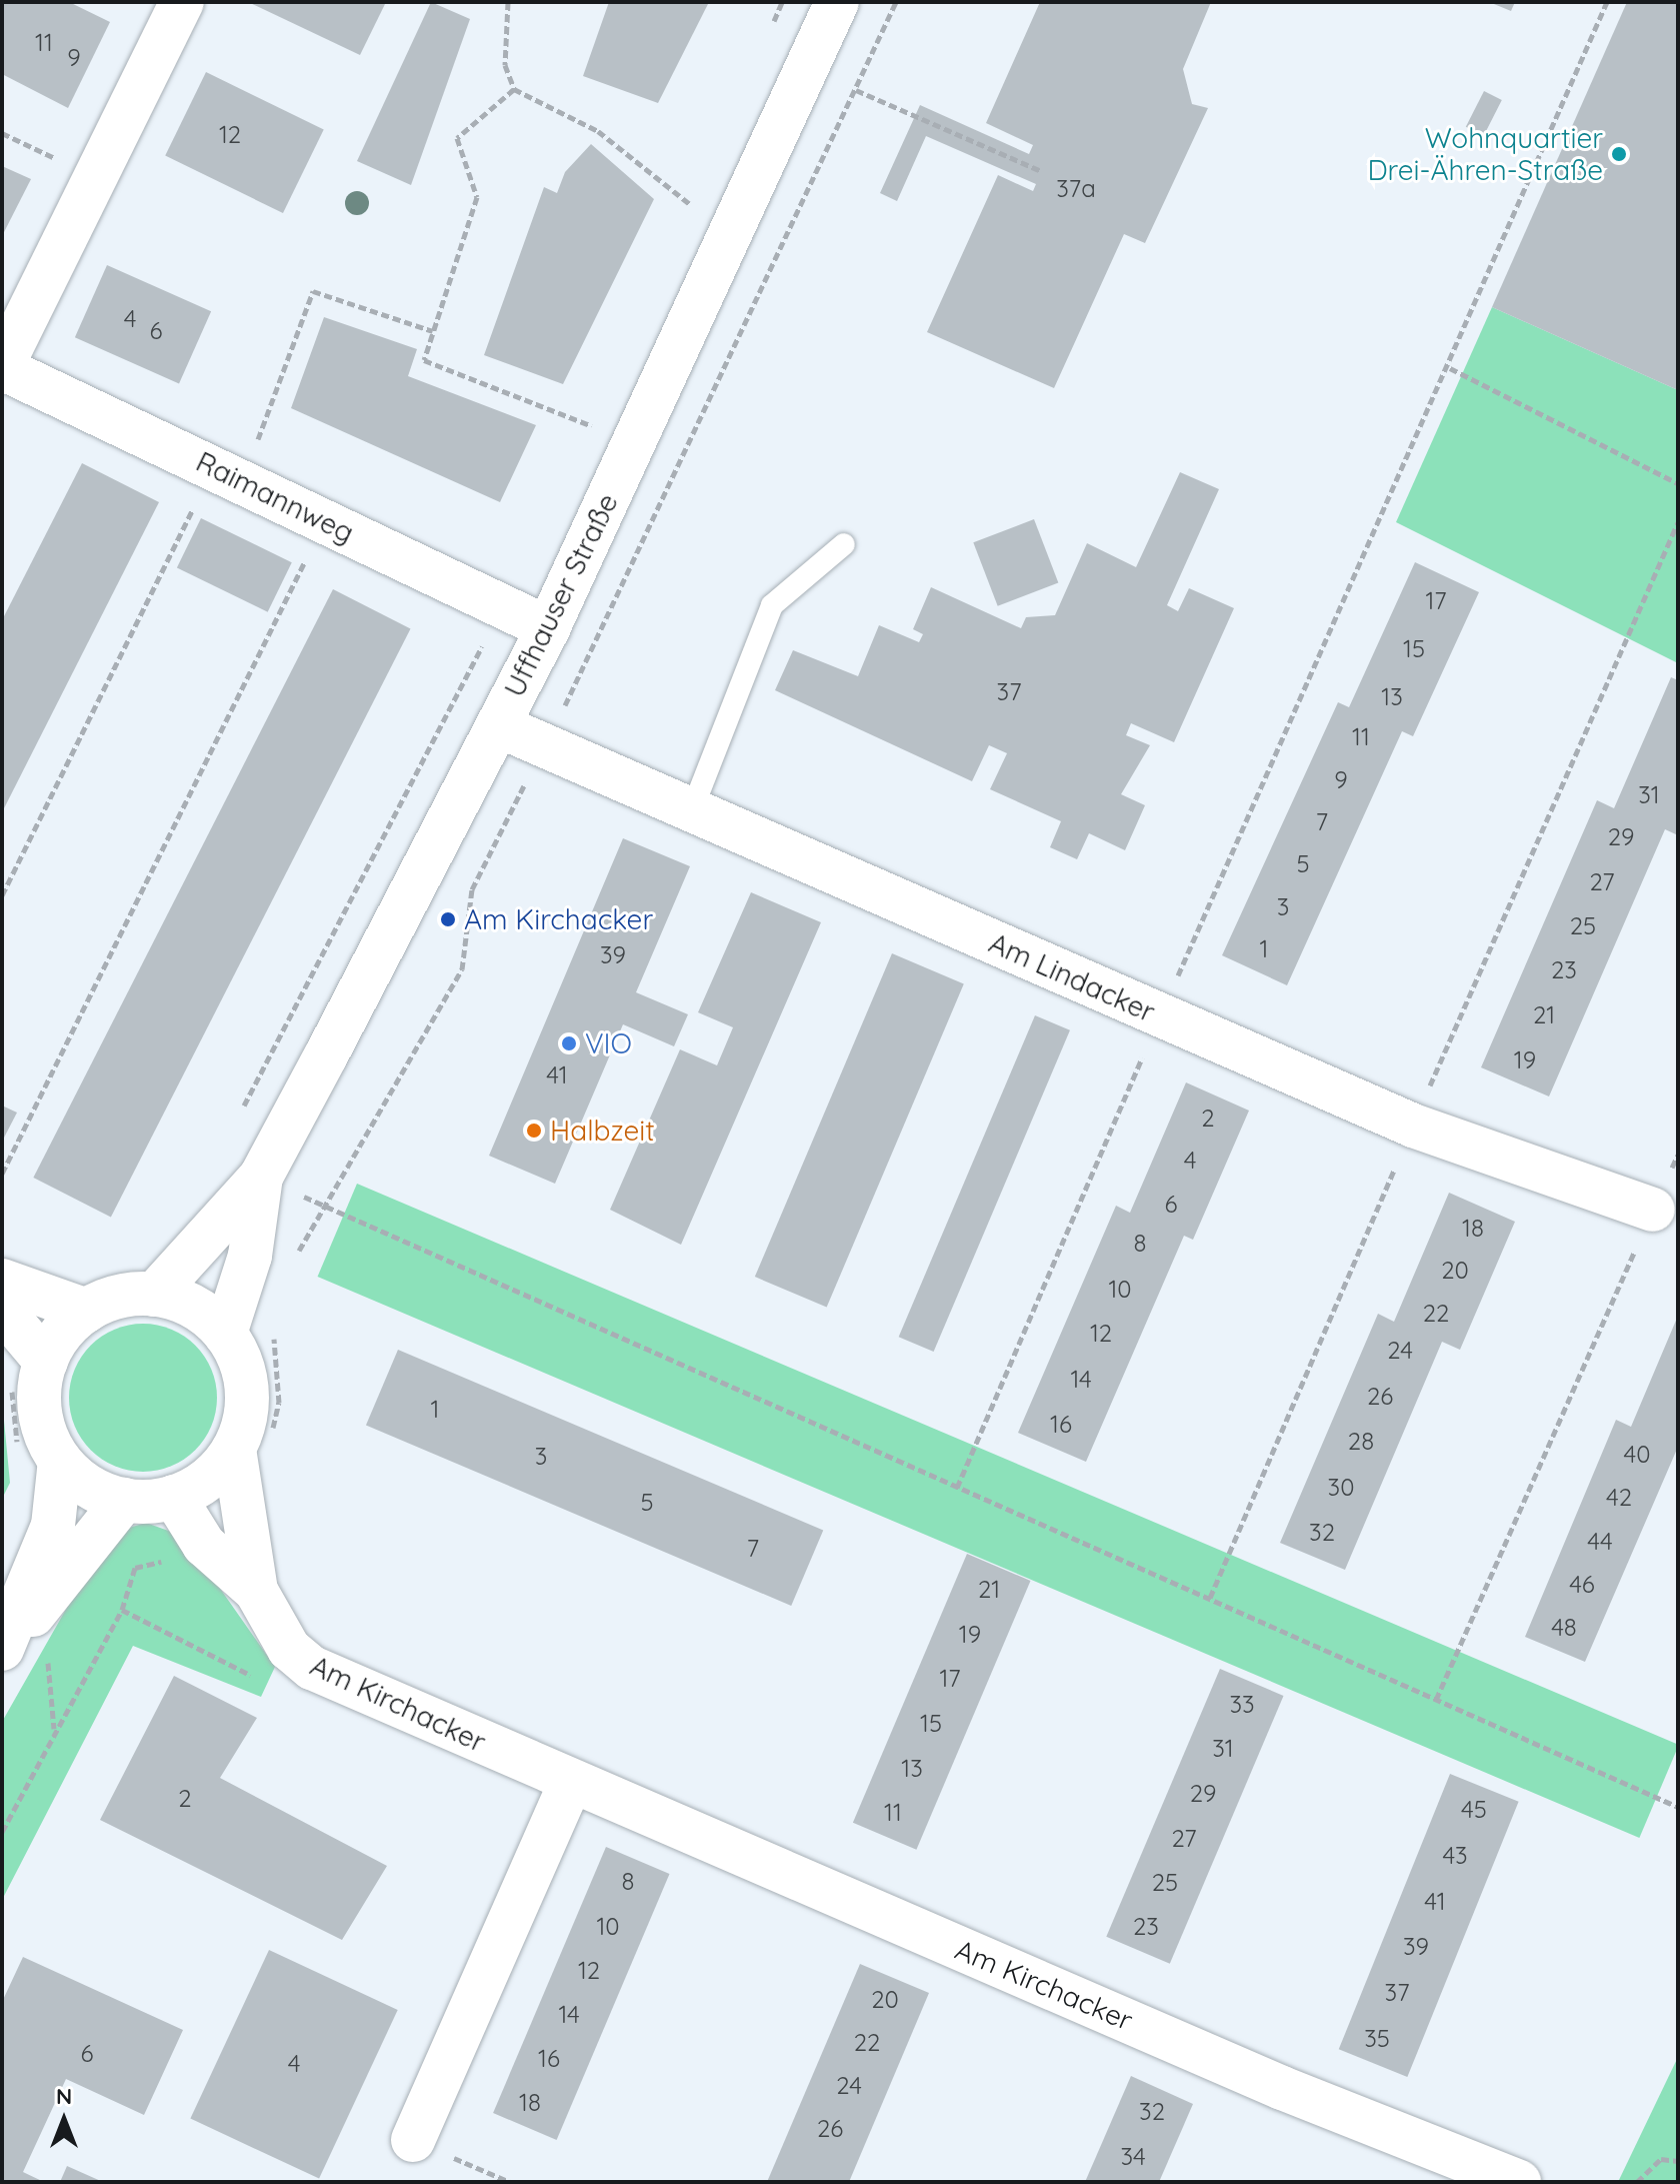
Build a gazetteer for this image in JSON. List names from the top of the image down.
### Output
{
  "streets": {
    "street": [
      "Raimannweg",
      "Uffhauser Straße",
      "Am Lindacker",
      "Am Kirchacker"
    ]
  },
  "crossings": [
    ["Raimannweg", "Uffhauser Straße"],
    ["Uffhauser Straße", "Am Lindacker"],
    ["Uffhauser Straße", "Am Kirchacker"]
  ],
  "places": [
    "Wohnquartier Drei-Ähren-Straße",
    "Am Kirchacker",
    "VIO",
    "Halbzeit"
  ],
  "house_numbers": [
    "11",
    "9",
    "12",
    "37a",
    "4",
    "6",
    "17",
    "15",
    "37",
    "13",
    "11",
    "9",
    "31",
    "7",
    "29",
    "5",
    "27",
    "3",
    "25",
    "1",
    "39",
    "23",
    "21",
    "19",
    "41",
    "2",
    "4",
    "6",
    "18",
    "8",
    "20",
    "10",
    "22",
    "12",
    "24",
    "14",
    "26",
    "1",
    "16",
    "28",
    "40",
    "3",
    "30",
    "42",
    "5",
    "32",
    "44",
    "7",
    "46",
    "21",
    "48",
    "19",
    "17",
    "33",
    "15",
    "31",
    "13",
    "29",
    "2",
    "45",
    "11",
    "27",
    "43",
    "8",
    "25",
    "41",
    "10",
    "23",
    "39",
    "12",
    "37",
    "20",
    "14",
    "35",
    "22",
    "6",
    "16",
    "4",
    "24",
    "18",
    "32",
    "26",
    "34"
  ],
  "north": "top"
}
